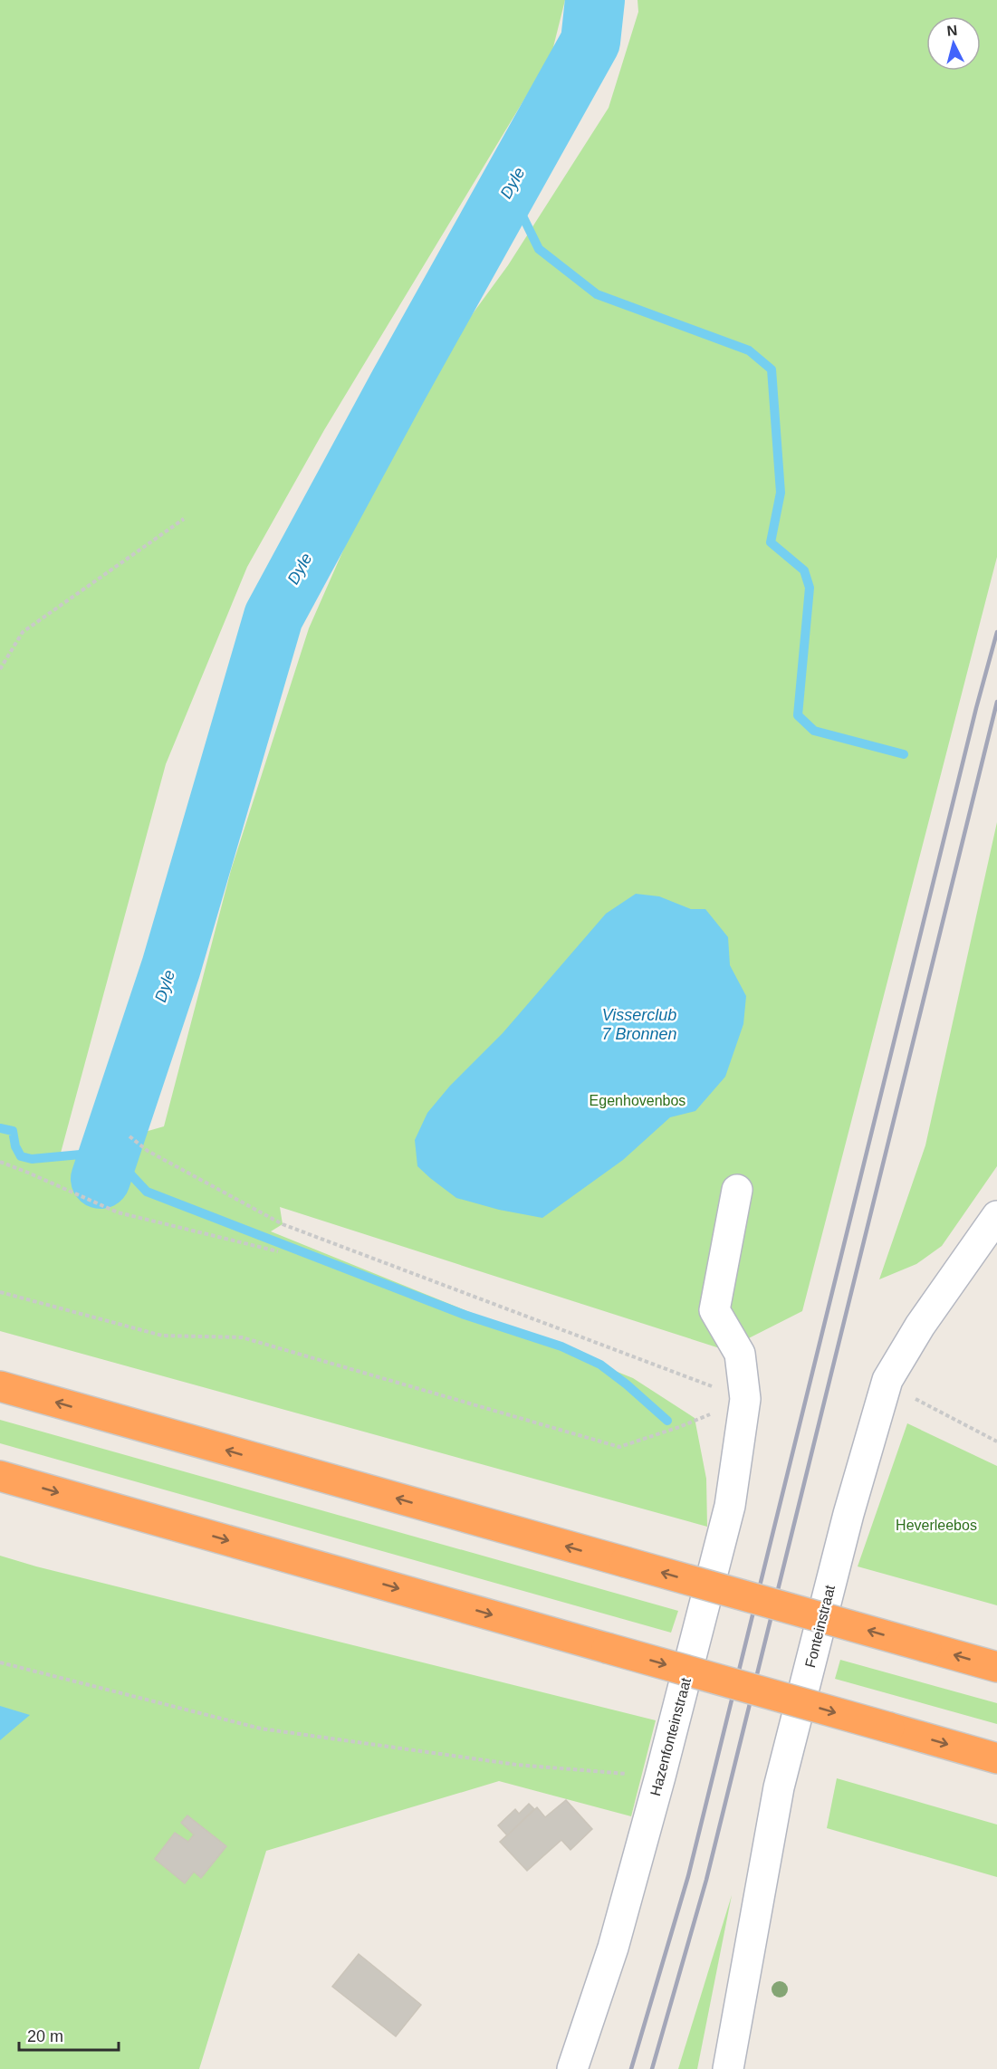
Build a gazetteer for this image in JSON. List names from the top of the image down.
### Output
{
  "streets": {
    "street": ["Fonteinstraat", "Hazenfonteinstraat"]
  },
  "water": ["Dyle", "Visserclub 7 Bronnen"],
  "parks": ["Egenhovenbos", "Heverleebos"],
  "scale_bar": "20 m",
  "north": "top"
}
